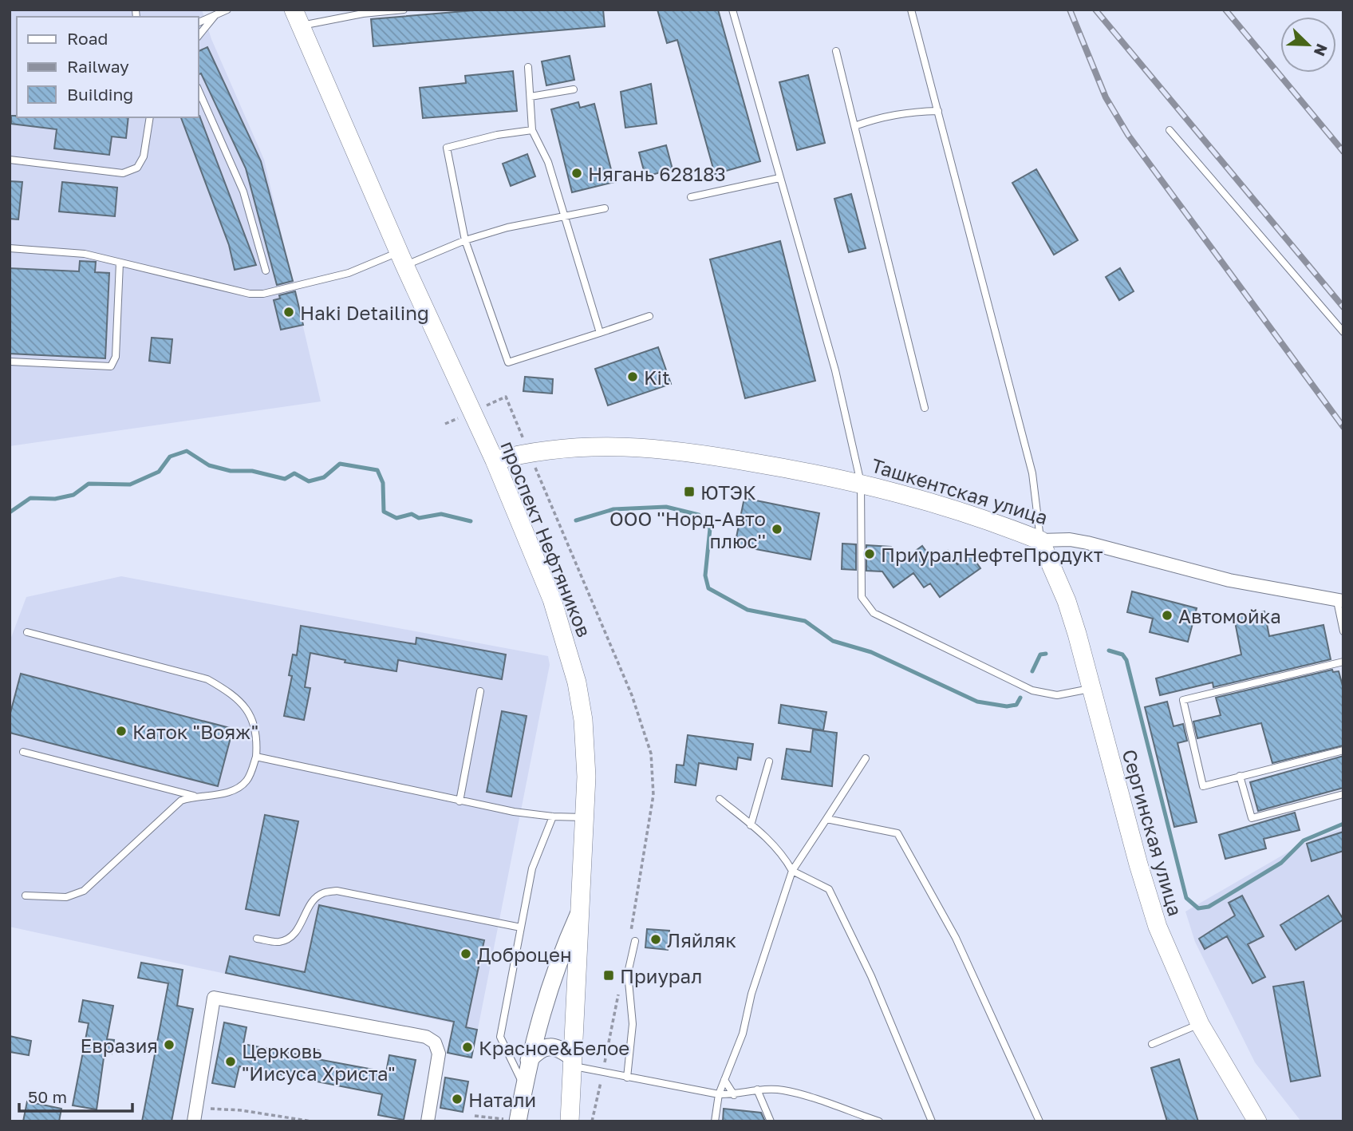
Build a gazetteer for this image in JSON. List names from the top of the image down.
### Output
{
  "streets": {
    "main road": ["Ташкентская улица", "проспект Нефтяников", "Сергинская улица"]
  },
  "crossings": [
    ["Ташкентская улица", "проспект Нефтяников"],
    ["Ташкентская улица", "Сергинская улица"]
  ],
  "places": {
    "other": [
      "Нягань 628183",
      "Haki Detailing",
      "Kit",
      "ООО ''Норд-Авто плюс''",
      "ПриуралНефтеПродукт",
      "Автомойка",
      "Каток \"Вояж\"",
      "Ляйляк",
      "Доброцен",
      "Евразия",
      "Красное&Белое",
      "Церковь \"Иисуса Христа\"",
      "Натали"
    ],
    "transit": ["ЮТЭК", "Приурал"]
  },
  "legend": ["Road", "Railway", "Building"],
  "scale_bar": "50 m",
  "north": "bottom right"
}
